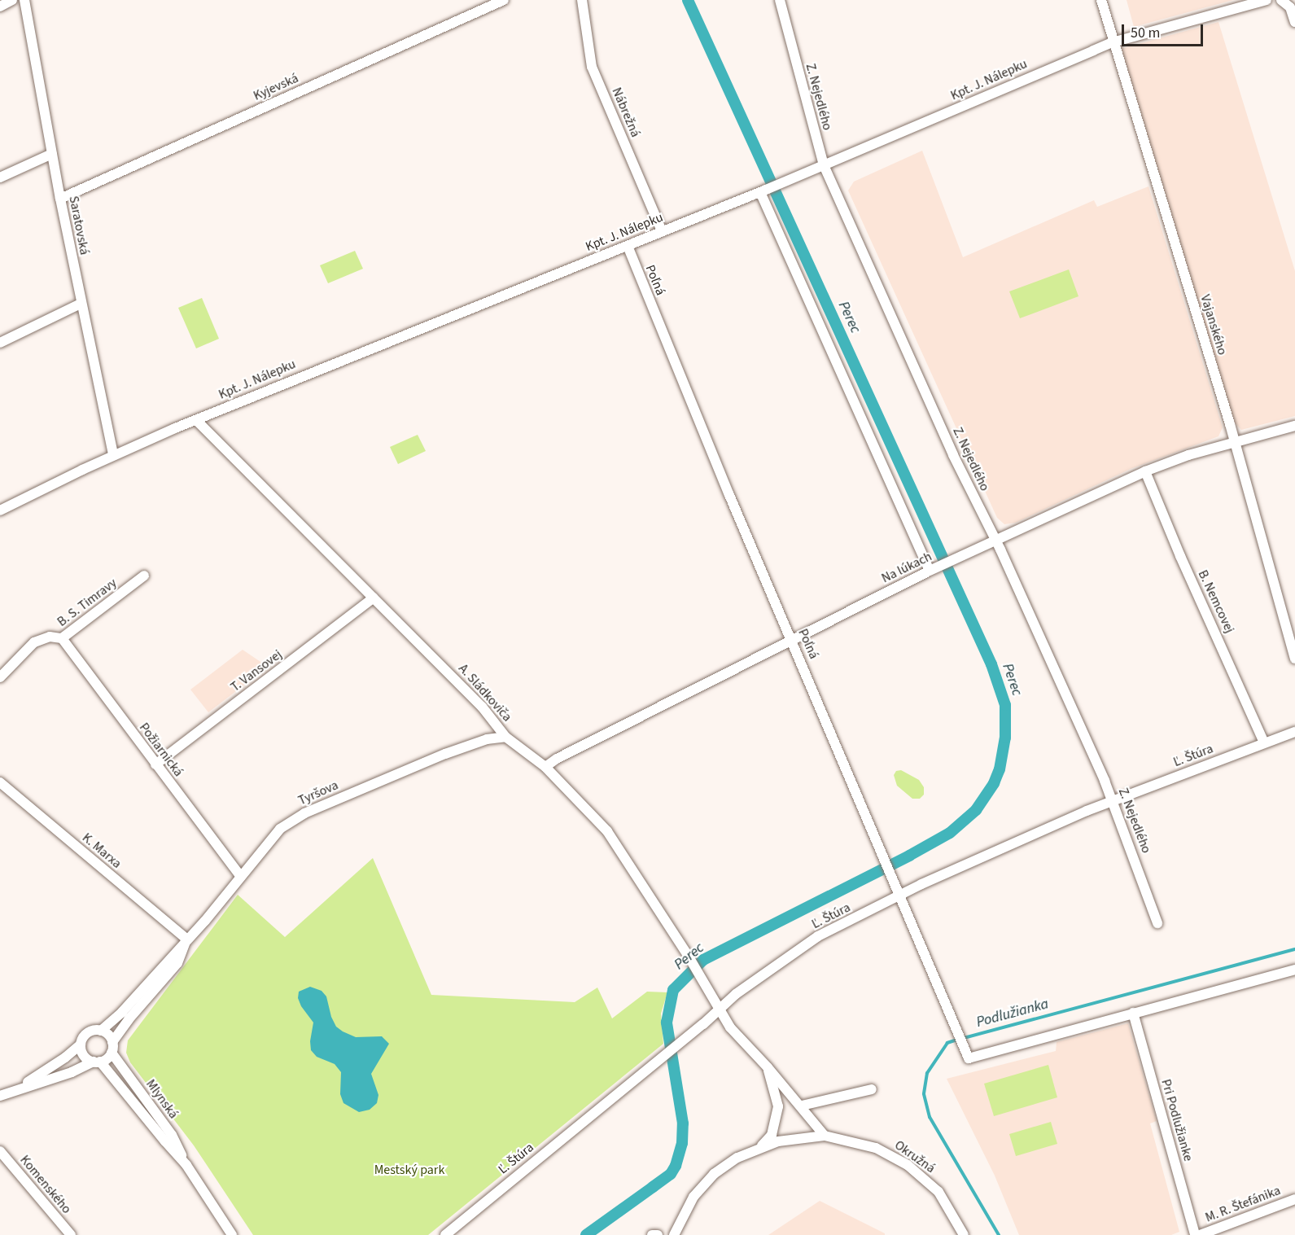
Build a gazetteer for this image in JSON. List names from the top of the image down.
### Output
{
  "streets": {
    "street": [
      "Kpt. J. Nálepku",
      "Kyjevská",
      "Z. Nejedlého",
      "Nábrežná",
      "Saratovská",
      "Poľná",
      "Vajanského",
      "Na lúkach",
      "B. Nemcovej",
      "B. S. Timravy",
      "T. Vansovej",
      "A. Sládkoviča",
      "Požiarnická",
      "Ľ. Štúra",
      "Tyršova",
      "K. Marxa",
      "Mlynská",
      "Pri Podlužianke",
      "Okružná",
      "Komenského",
      "M. R. Štefánika"
    ]
  },
  "crossings": [
    ["Kpt. J. Nálepku", "Z. Nejedlého"],
    ["Kpt. J. Nálepku", "Nábrežná"],
    ["Kpt. J. Nálepku", "Saratovská"],
    ["Kpt. J. Nálepku", "Poľná"],
    ["Kpt. J. Nálepku", "Vajanského"],
    ["Kpt. J. Nálepku", "A. Sládkoviča"],
    ["Kyjevská", "Saratovská"],
    ["Z. Nejedlého", "Na lúkach"],
    ["Z. Nejedlého", "Ľ. Štúra"],
    ["Poľná", "Na lúkach"],
    ["Poľná", "Ľ. Štúra"],
    ["Poľná", "Pri Podlužianke"],
    ["Vajanského", "Na lúkach"],
    ["Na lúkach", "B. Nemcovej"],
    ["Na lúkach", "A. Sládkoviča"],
    ["B. Nemcovej", "Ľ. Štúra"],
    ["B. S. Timravy", "Požiarnická"],
    ["T. Vansovej", "A. Sládkoviča"],
    ["T. Vansovej", "Požiarnická"],
    ["A. Sládkoviča", "Ľ. Štúra"],
    ["A. Sládkoviča", "Tyršova"],
    ["Požiarnická", "Tyršova"],
    ["Tyršova", "K. Marxa"],
    ["Tyršova", "Mlynská"]
  ],
  "water": ["Perec", "Podlužianka"],
  "parks": ["Mestský park"],
  "scale_bar": "50 m"
}
